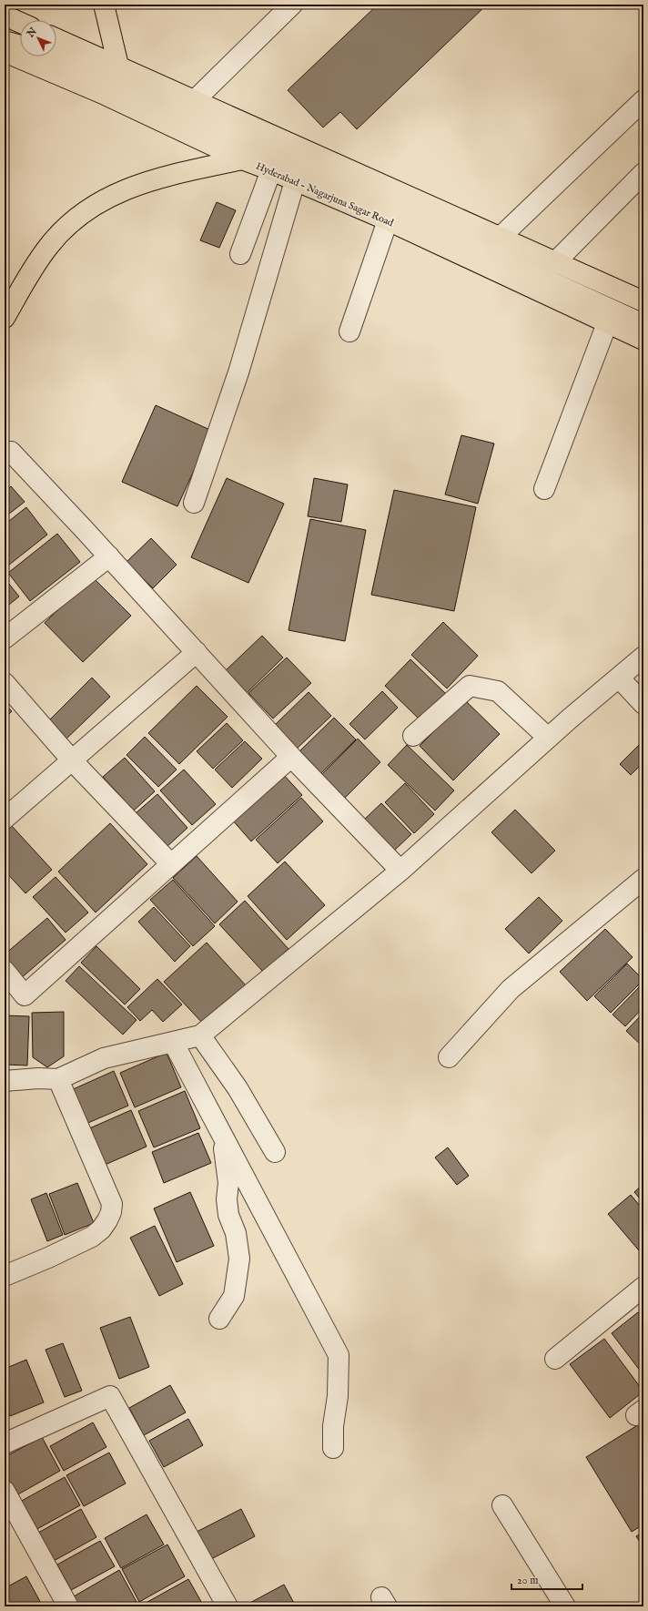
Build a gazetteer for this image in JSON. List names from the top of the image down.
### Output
{
  "streets": {
    "main road": ["Hyderabad - Nagarjuna Sagar Road"]
  },
  "scale_bar": "20 m",
  "north": "top left"
}
